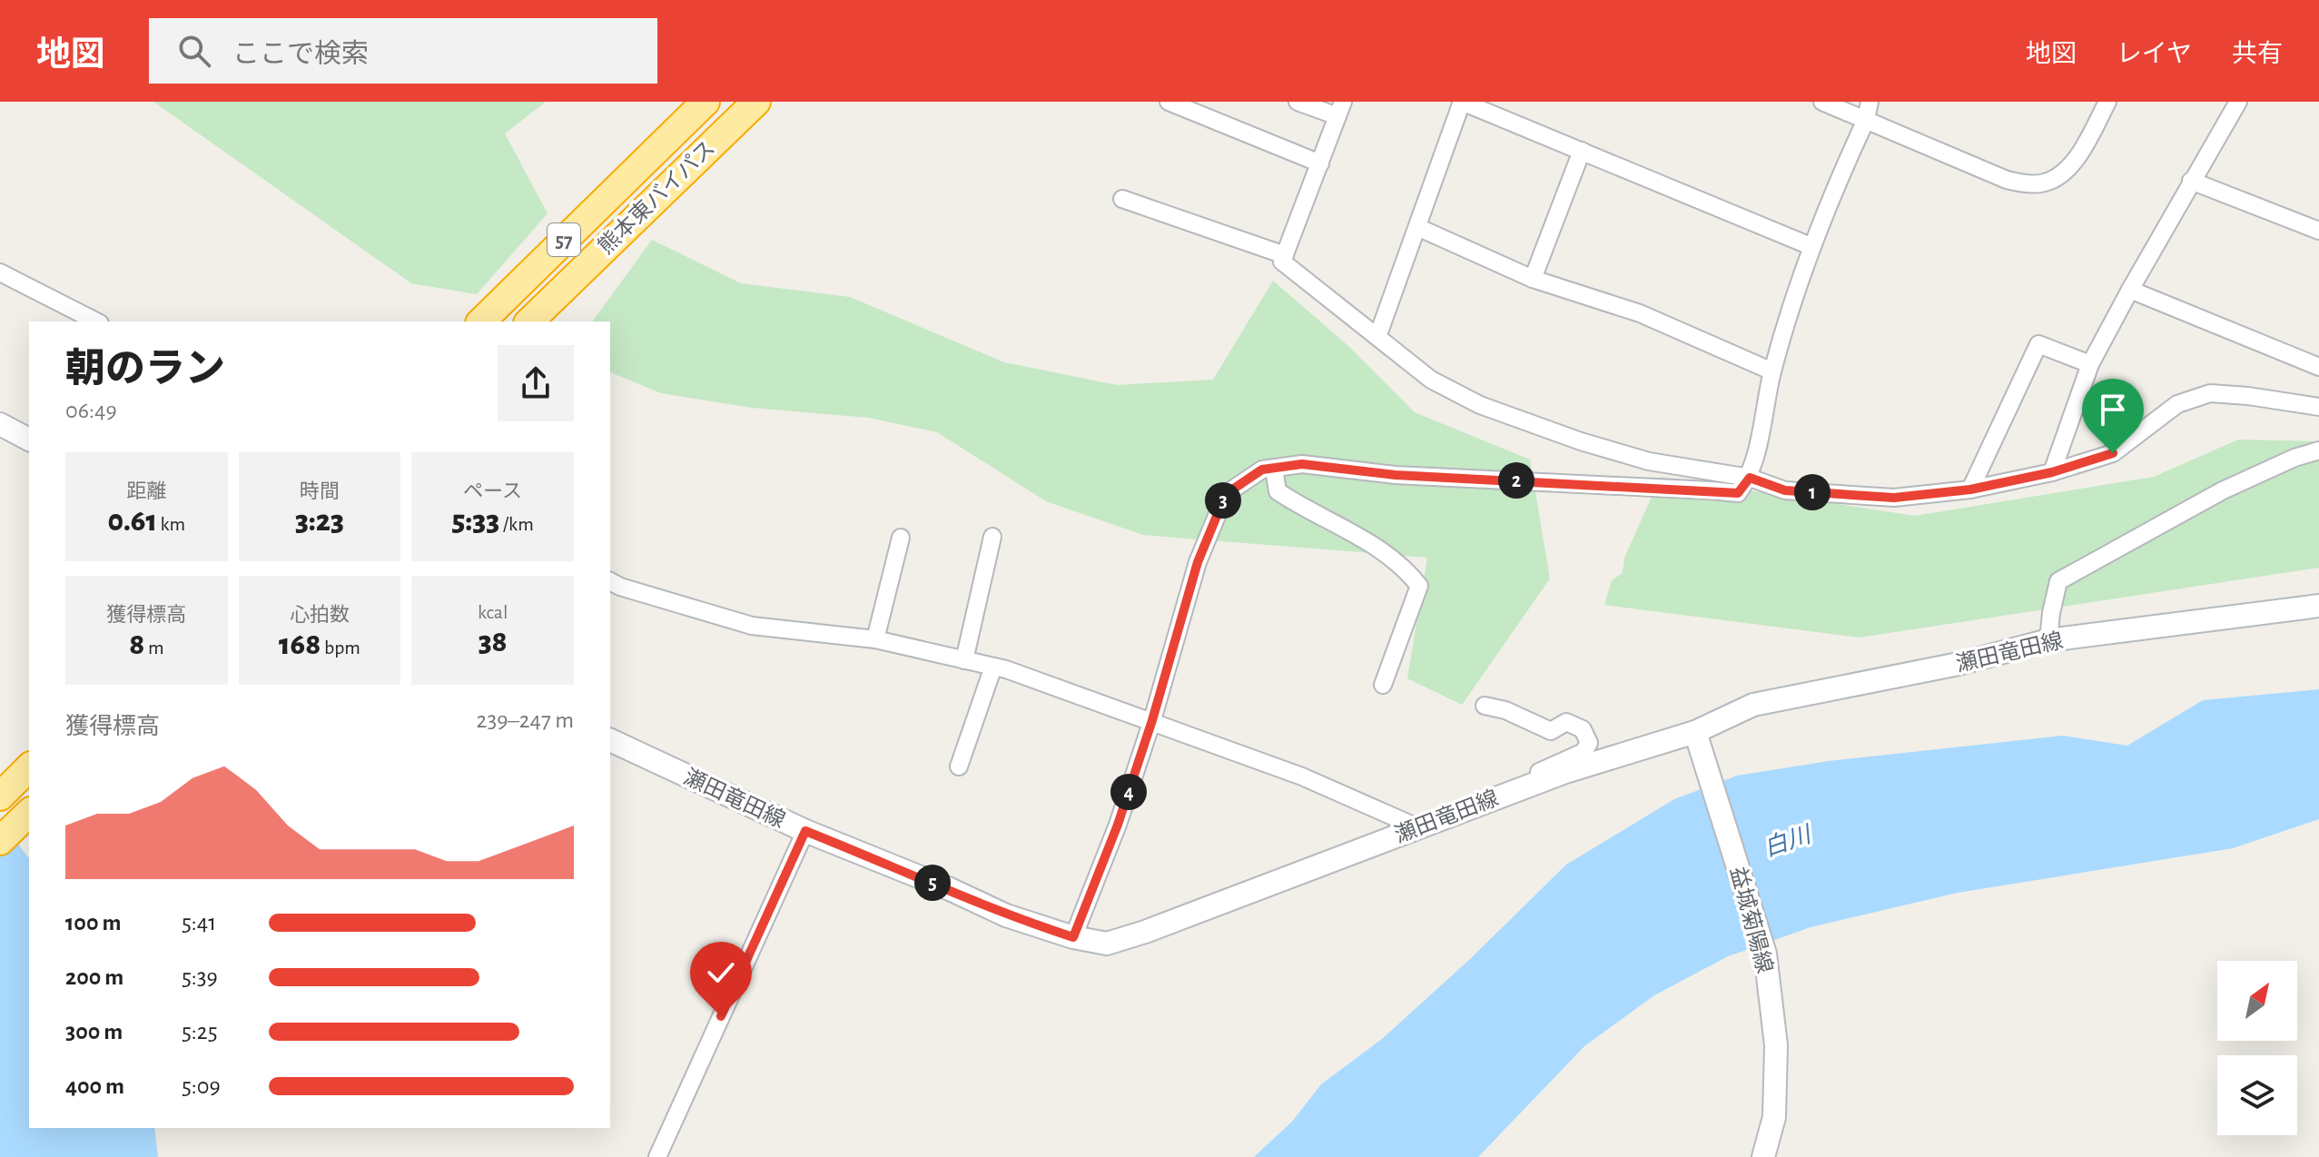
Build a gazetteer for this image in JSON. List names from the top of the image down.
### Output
{
  "streets": {
    "highway": ["熊本東バイパス", "57"],
    "main road": ["瀬田竜田線", "益城菊陽線"]
  },
  "crossings": [
    ["瀬田竜田線", "益城菊陽線"]
  ],
  "water": ["白川"],
  "north": "top right",
  "page": {
    "header": "地図",
    "search": "ここで検索",
    "nav": ["地図", "レイヤ", "共有"],
    "heading": ["朝のラン", "06:49"],
    "stats": [
      ["距離", "0.61 km"],
      ["時間", "3:23"],
      ["ペース", "5:33 /km"],
      ["獲得標高", "8 m"],
      ["心拍数", "168 bpm"],
      ["kcal", "38"]
    ],
    "pins": [
      "2",
      "1",
      "3",
      "4",
      "5"
    ],
    "chart": ["獲得標高", "239–247 m"],
    "list": [
      {
        "name": "100 m",
        "note": "5:41"
      },
      {
        "name": "200 m",
        "note": "5:39"
      },
      {
        "name": "300 m",
        "note": "5:25"
      },
      {
        "name": "400 m",
        "note": "5:09"
      }
    ]
  }
}
